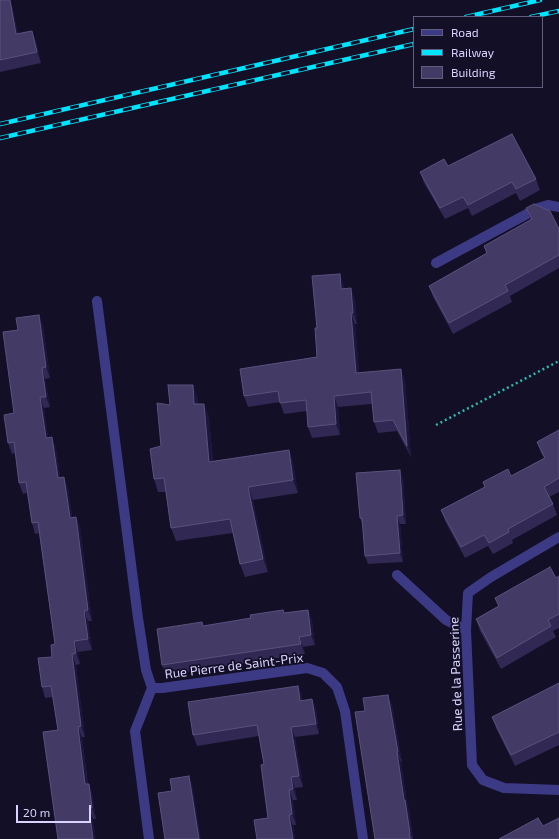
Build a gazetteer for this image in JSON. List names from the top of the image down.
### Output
{
  "streets": {
    "street": ["Rue Pierre de Saint-Prix", "Rue de la Passerine"]
  },
  "legend": ["Road", "Railway", "Building"],
  "scale_bar": "20 m"
}
